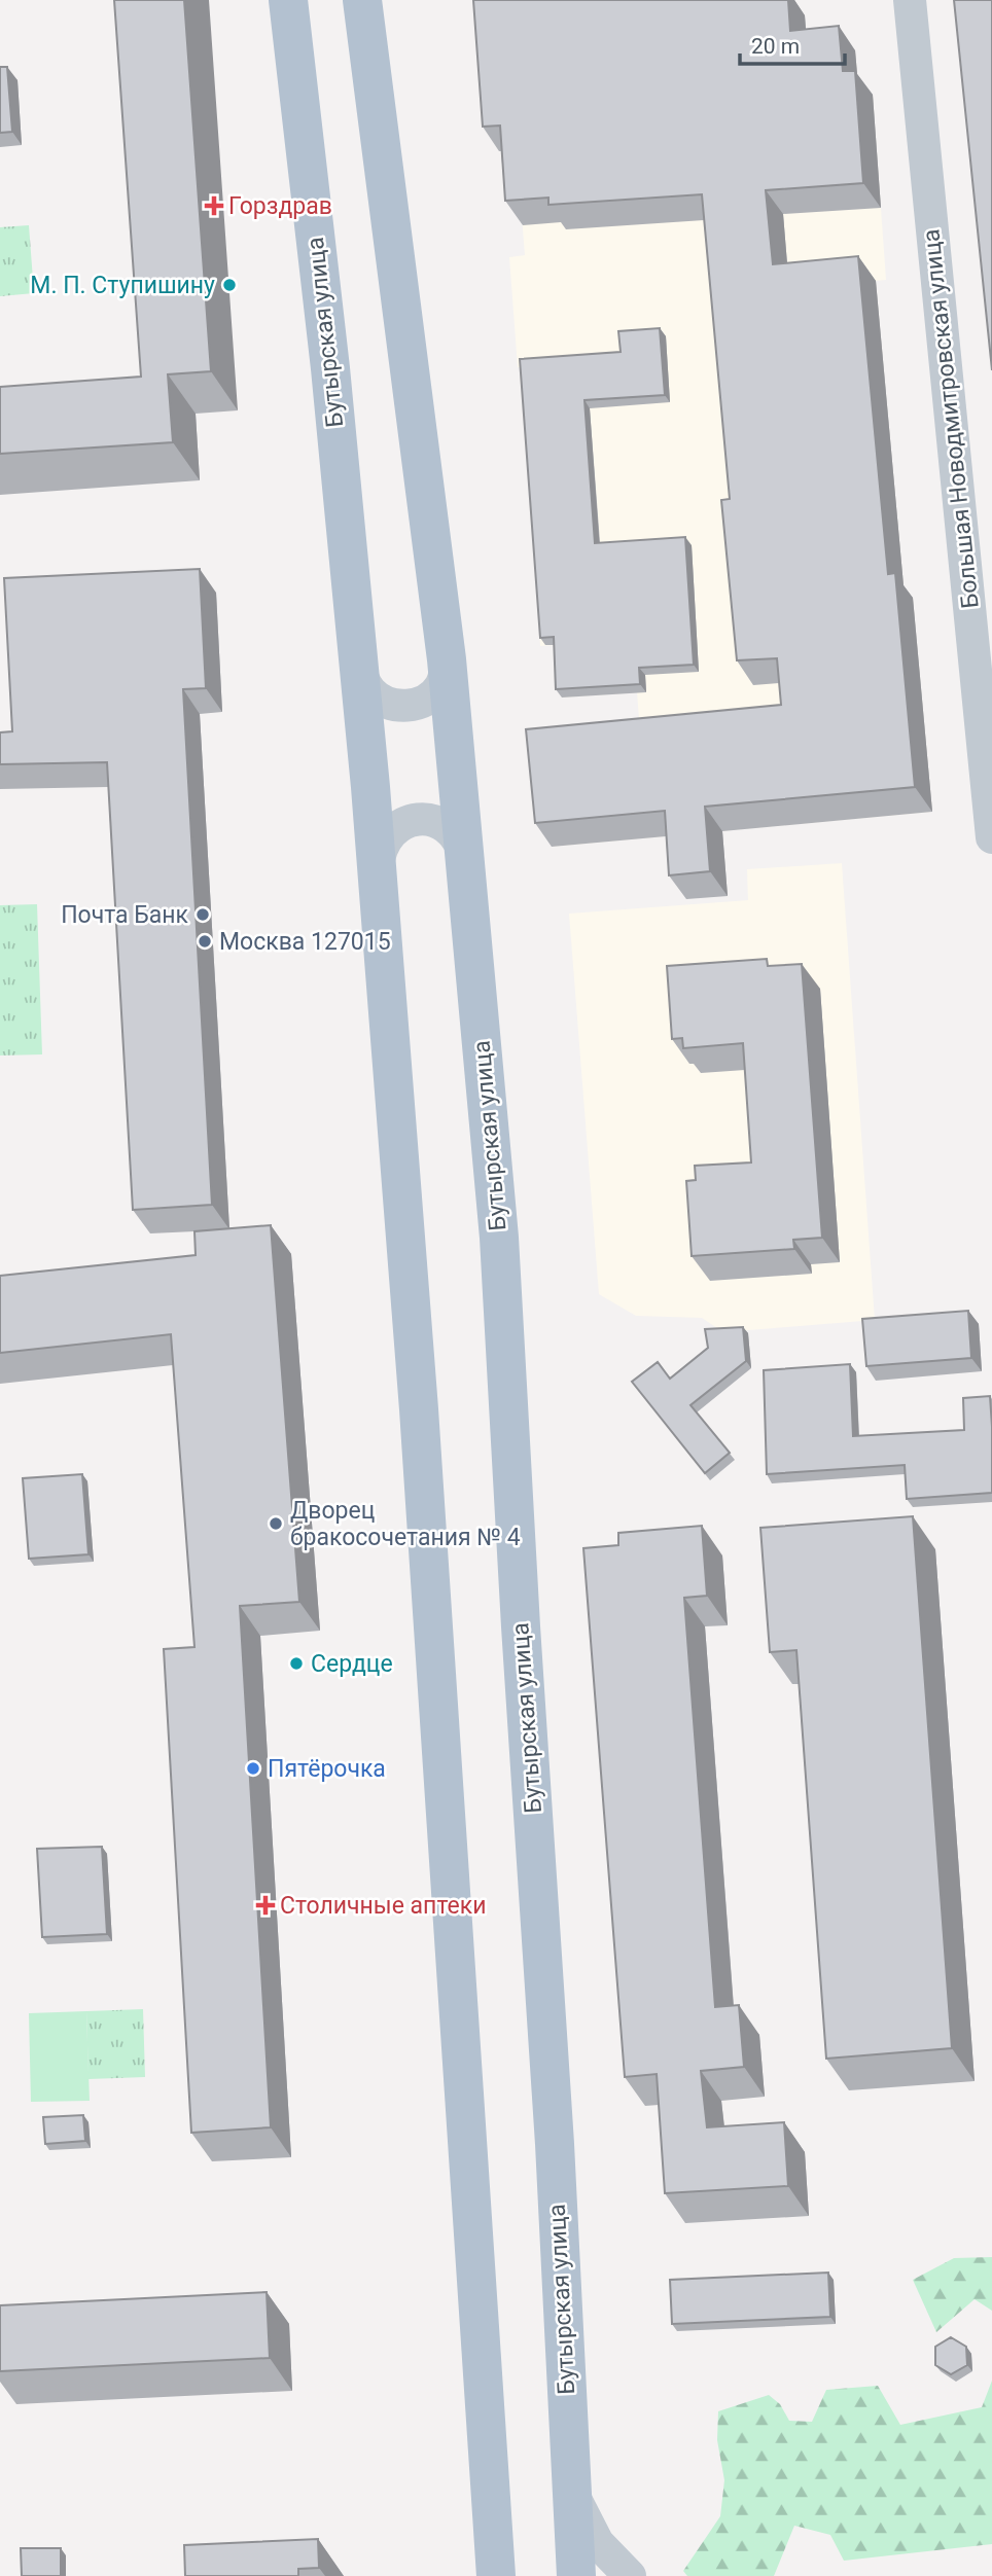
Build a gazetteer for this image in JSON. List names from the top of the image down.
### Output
{
  "streets": {
    "main road": ["Бутырская улица"],
    "street": ["Большая Новодмитровская улица"]
  },
  "places": {
    "health": ["Горздрав", "Столичные аптеки"],
    "other": [
      "М. П. Ступишину",
      "Почта Банк",
      "Москва 127015",
      "Дворец бракосочетания № 4",
      "Сердце",
      "Пятёрочка"
    ]
  },
  "scale_bar": "20 m"
}
